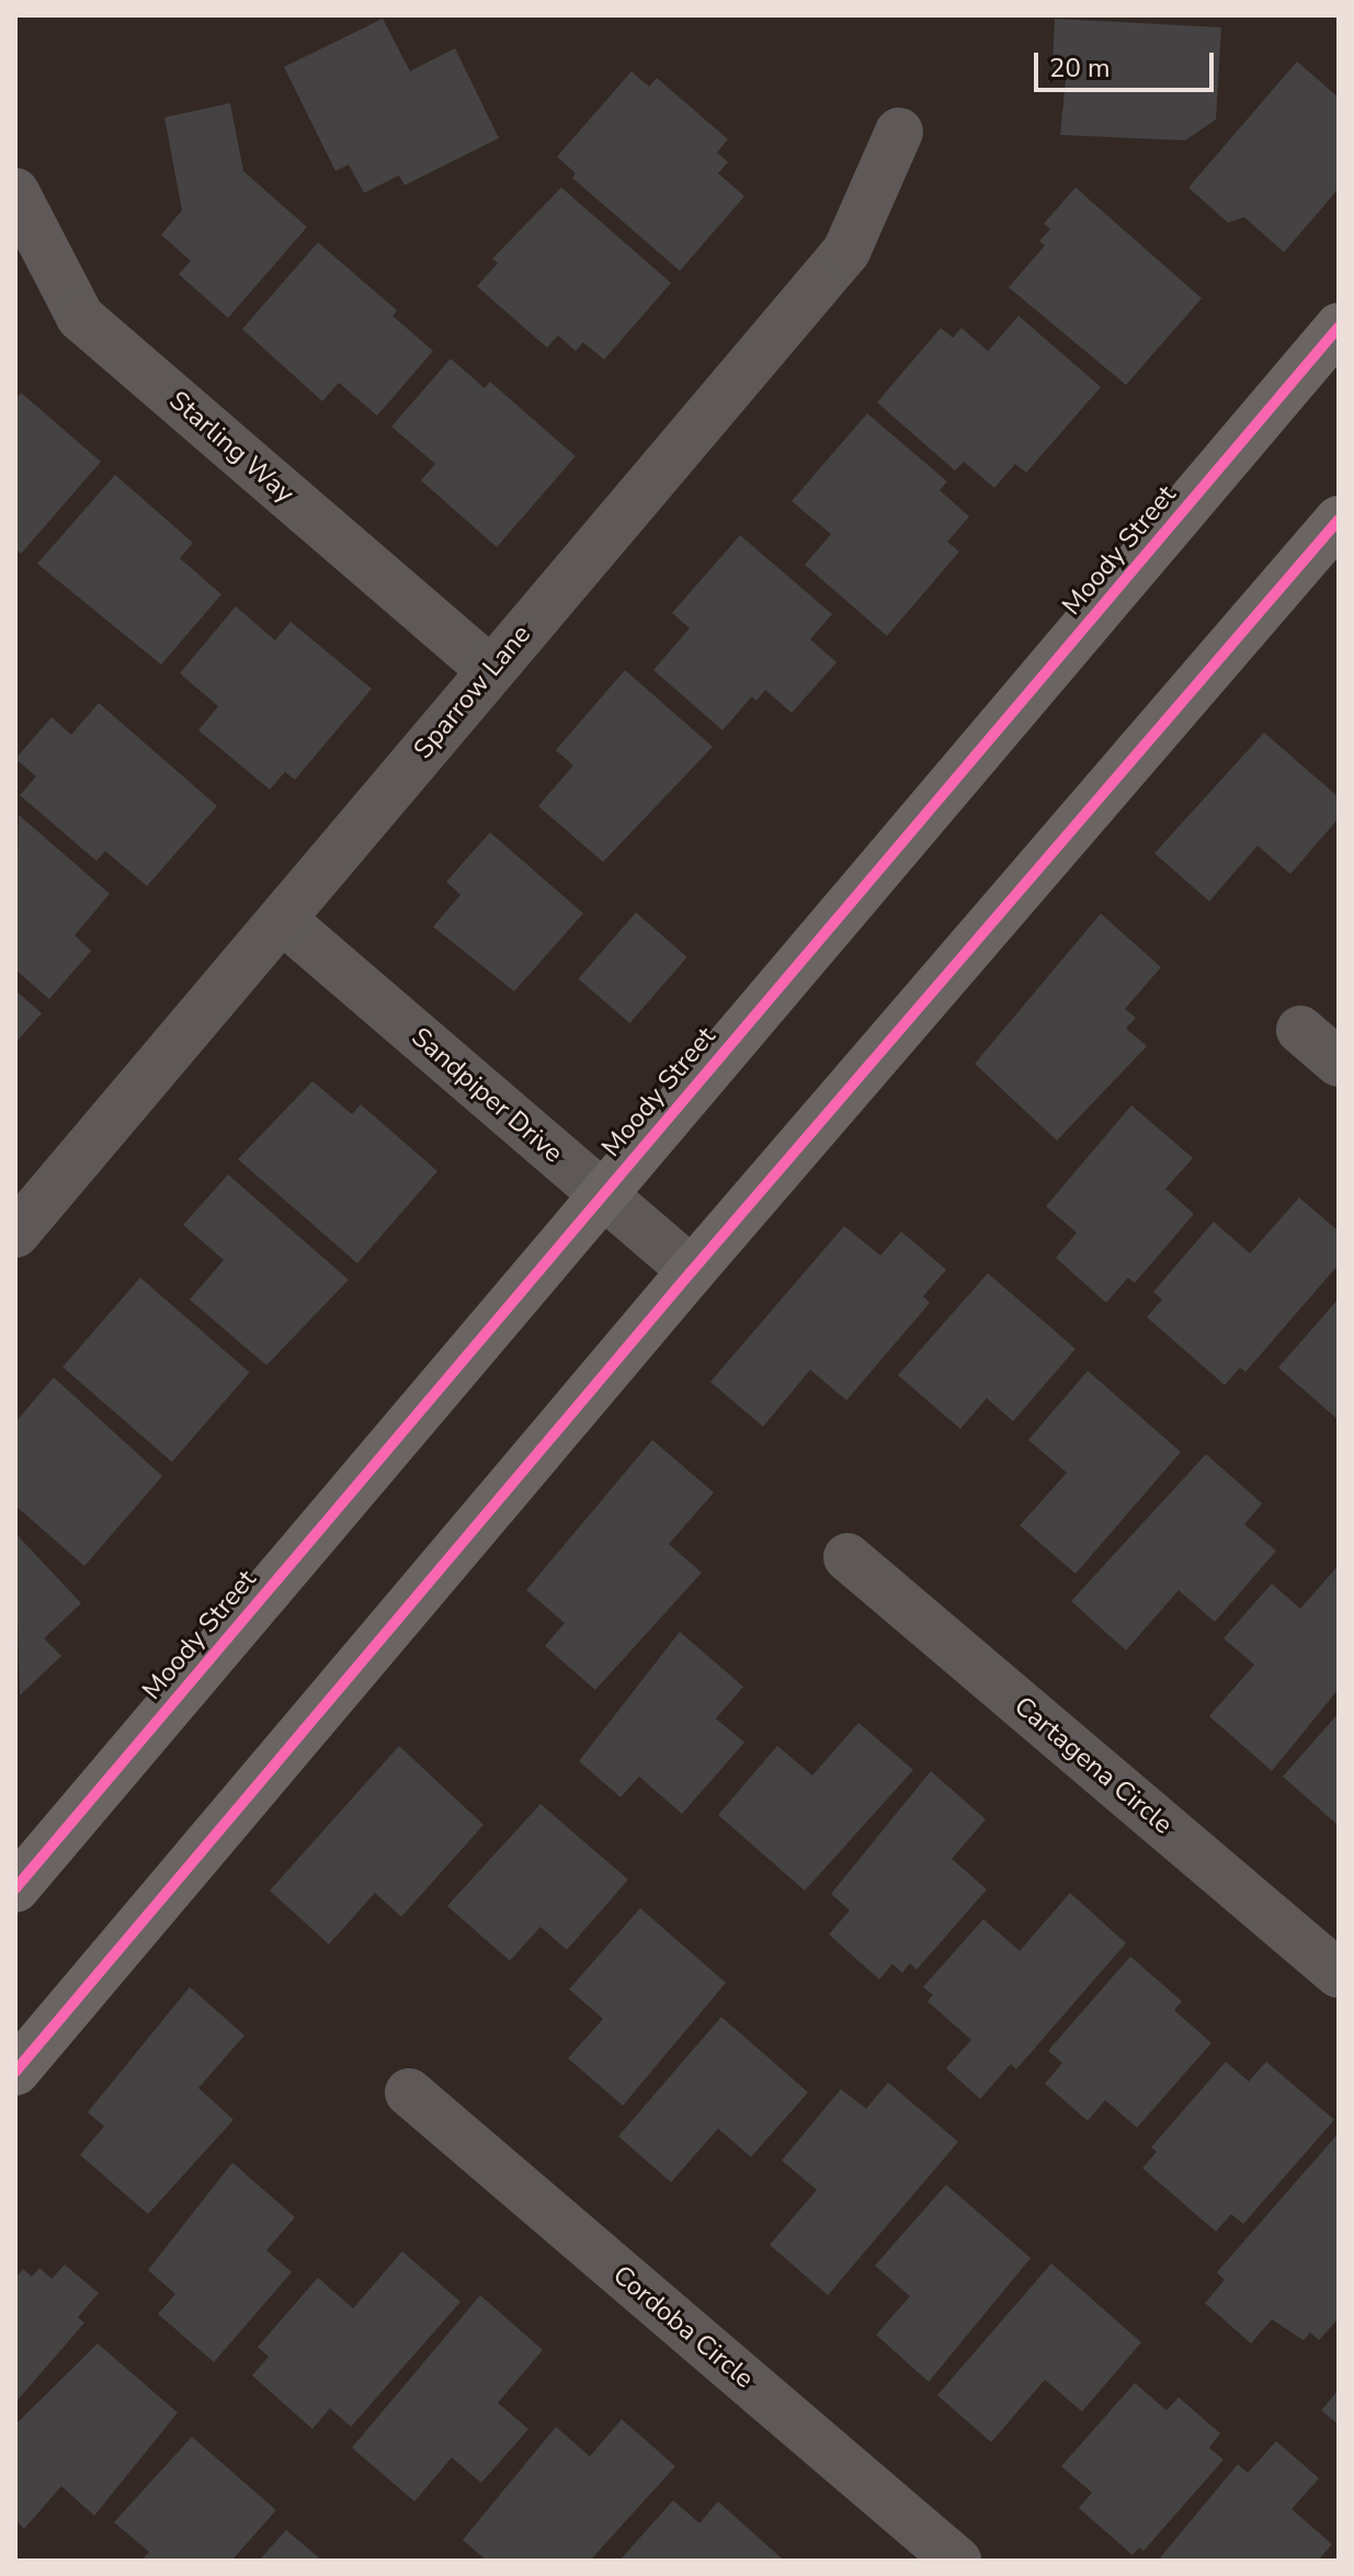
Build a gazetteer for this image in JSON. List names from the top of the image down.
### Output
{
  "streets": {
    "main road": ["Moody Street"],
    "street": [
      "Starling Way",
      "Sparrow Lane",
      "Sandpiper Drive",
      "Cartagena Circle",
      "Cordoba Circle"
    ]
  },
  "crossings": [
    ["Starling Way", "Sparrow Lane"],
    ["Moody Street", "Sandpiper Drive"],
    ["Sparrow Lane", "Sandpiper Drive"]
  ],
  "scale_bar": "20 m"
}
